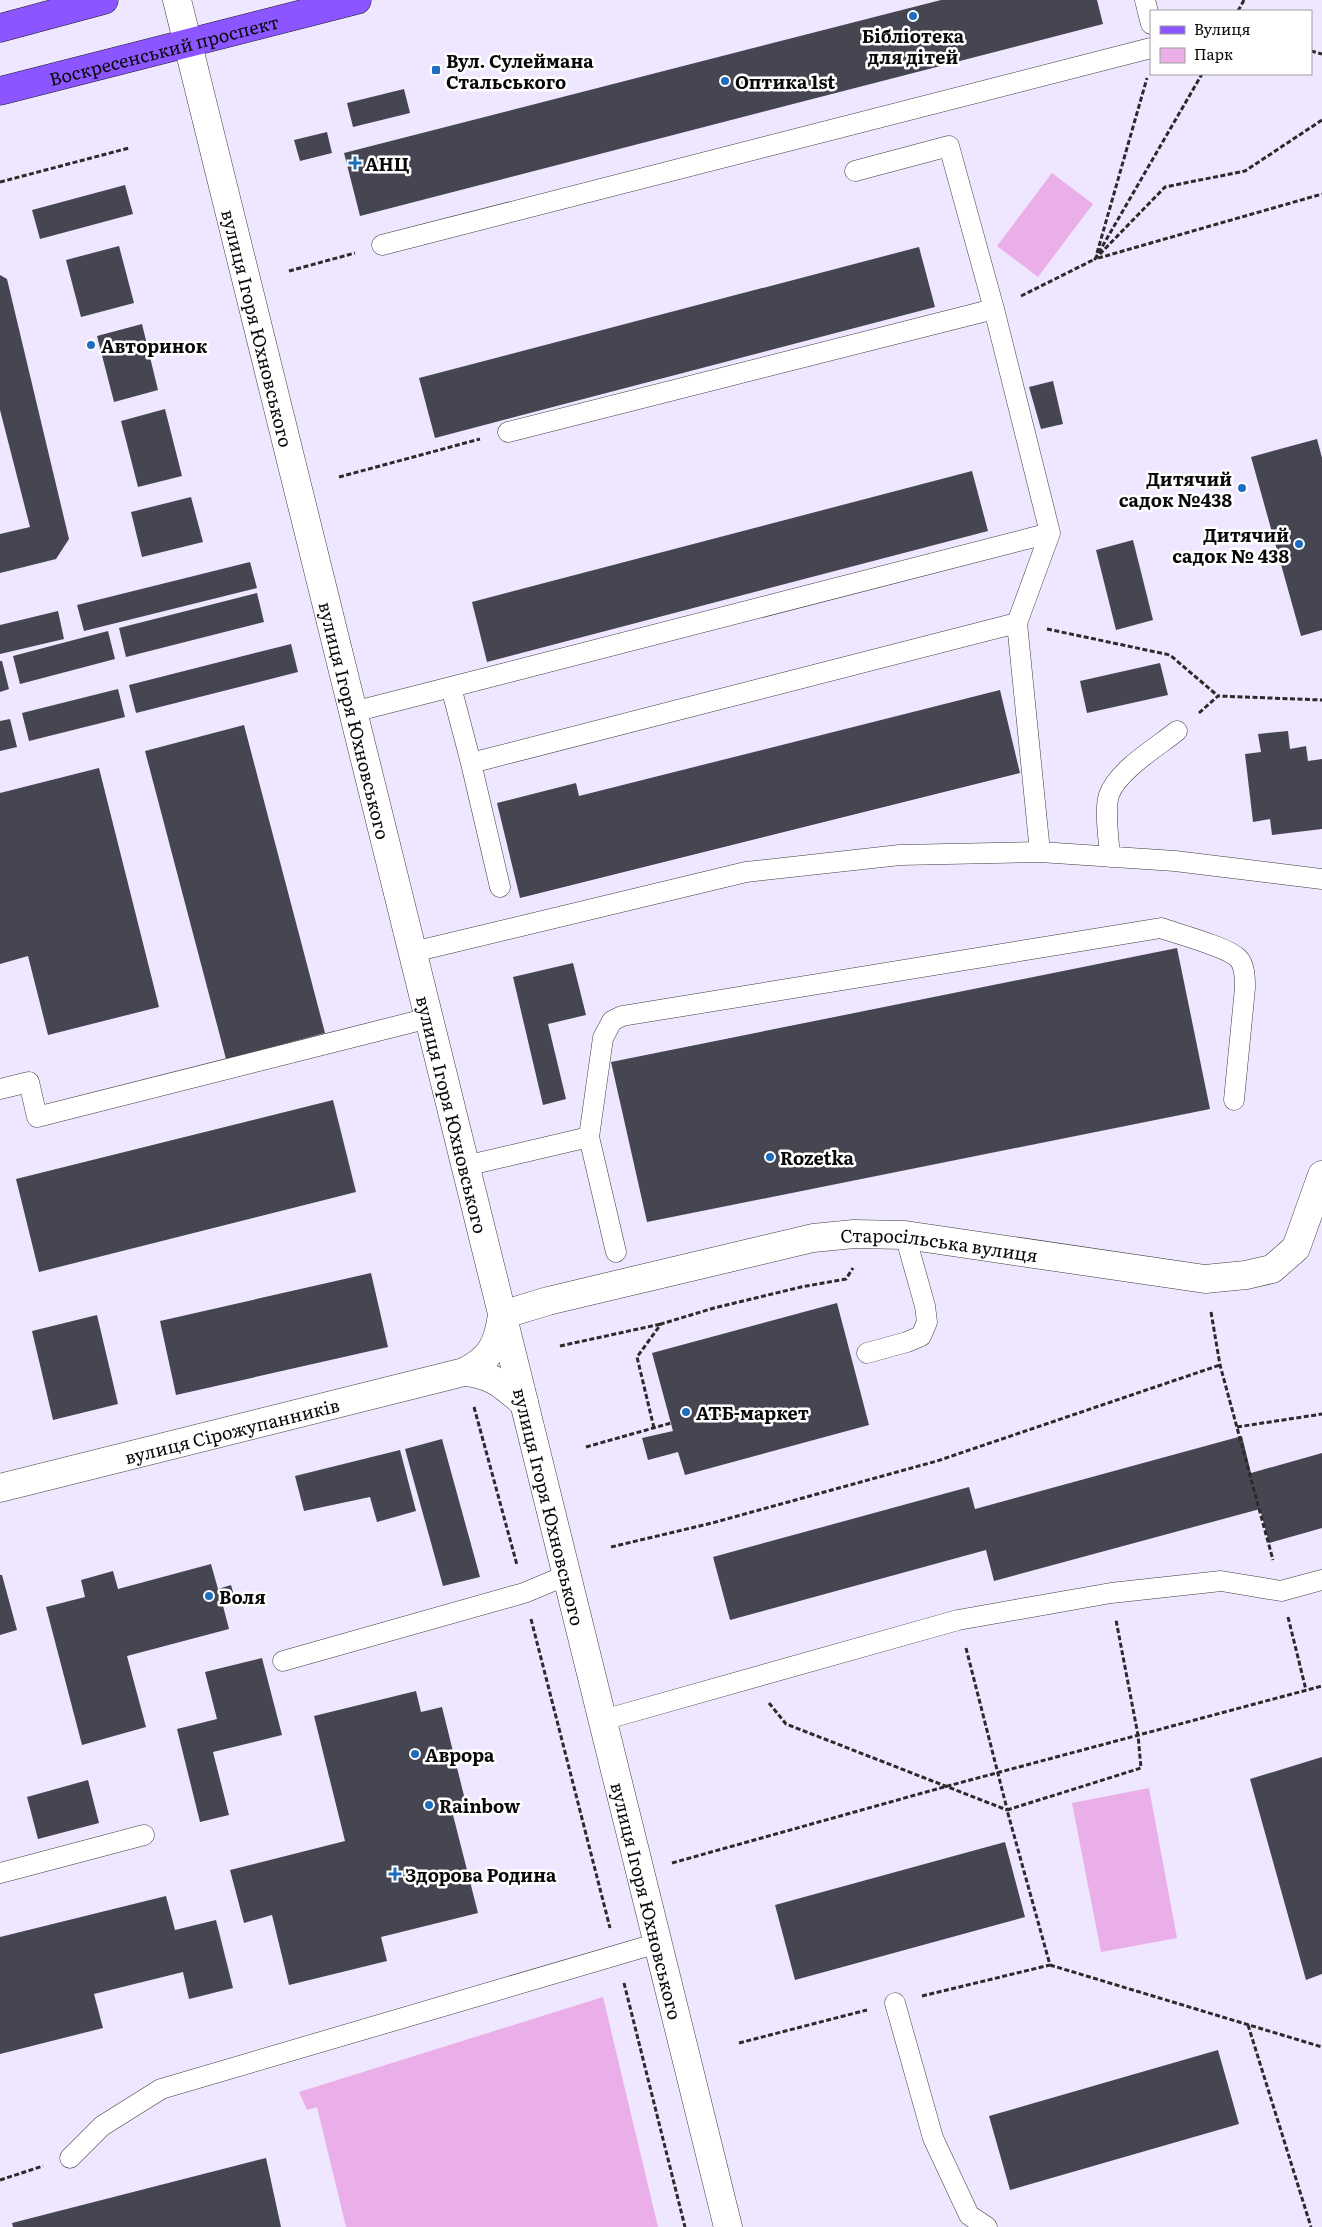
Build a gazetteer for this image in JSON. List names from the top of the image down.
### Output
{
  "streets": {
    "main road": ["Воскресенський проспект"],
    "street": ["вулиця Ігоря Юхновського", "Старосільська вулиця", "вулиця Сірожупанників"]
  },
  "crossings": [
    ["Воскресенський проспект", "вулиця Ігоря Юхновського"],
    ["вулиця Ігоря Юхновського", "Старосільська вулиця"],
    ["вулиця Ігоря Юхновського", "вулиця Сірожупанників"],
    ["Старосільська вулиця", "вулиця Сірожупанників"]
  ],
  "places": {
    "other": [
      "Бібліотека для дітей",
      "Оптика 1st",
      "Авторинок",
      "Дитячий садок №438",
      "Дитячий садок № 438",
      "Rozetka",
      "АТБ-маркет",
      "Воля",
      "Аврора",
      "Rainbow"
    ],
    "transit": ["Вул. Сулеймана Стальського"],
    "health": ["АНЦ", "Здорова Родина"]
  },
  "legend": ["Вулиця", "Парк"]
}
